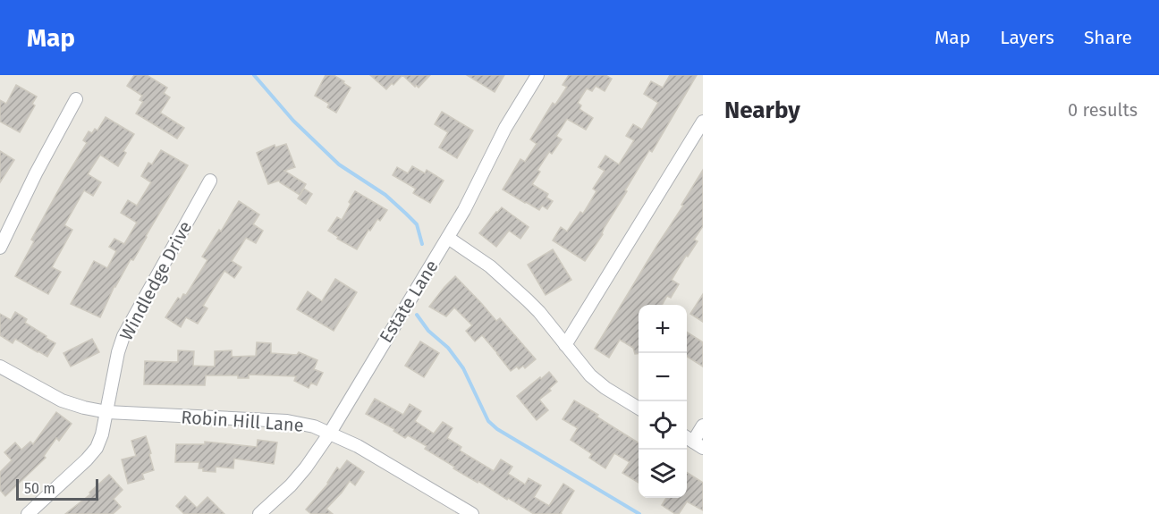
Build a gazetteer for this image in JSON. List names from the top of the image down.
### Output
{
  "streets": {
    "street": ["Windledge Drive", "Estate Lane", "Robin Hill Lane"]
  },
  "crossings": [
    ["Windledge Drive", "Robin Hill Lane"],
    ["Estate Lane", "Robin Hill Lane"]
  ],
  "scale_bar": "50 m",
  "page": {
    "header": "Map",
    "nav": ["Map", "Layers", "Share"],
    "heading": ["Nearby", "0 results"],
    "map_buttons": ["+", "−"],
    "scale": "50 m"
  }
}
